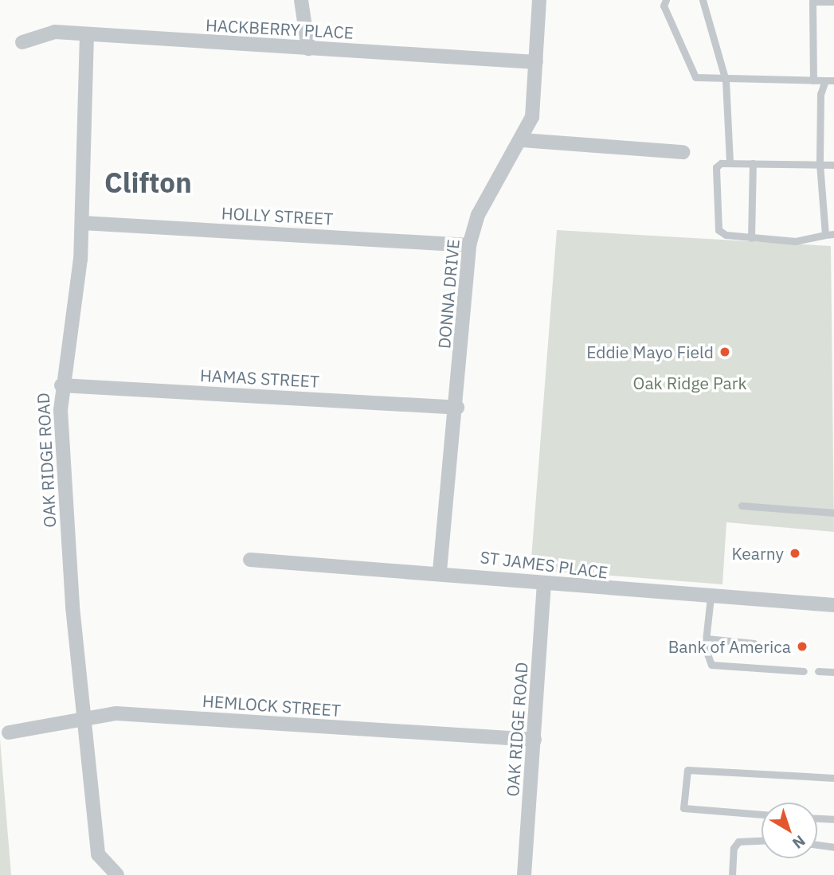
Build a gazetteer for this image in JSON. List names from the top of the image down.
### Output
{
  "streets": {
    "street": [
      "HACKBERRY PLACE",
      "HOLLY STREET",
      "DONNA DRIVE",
      "HAMAS STREET",
      "OAK RIDGE ROAD",
      "ST JAMES PLACE",
      "HEMLOCK STREET"
    ]
  },
  "crossings": [
    ["HACKBERRY PLACE", "DONNA DRIVE"],
    ["HACKBERRY PLACE", "OAK RIDGE ROAD"],
    ["HOLLY STREET", "DONNA DRIVE"],
    ["HOLLY STREET", "OAK RIDGE ROAD"],
    ["DONNA DRIVE", "HAMAS STREET"],
    ["DONNA DRIVE", "ST JAMES PLACE"],
    ["HAMAS STREET", "OAK RIDGE ROAD"],
    ["OAK RIDGE ROAD", "ST JAMES PLACE"],
    ["OAK RIDGE ROAD", "HEMLOCK STREET"]
  ],
  "districts": ["Clifton"],
  "parks": ["Oak Ridge Park"],
  "places": ["Eddie Mayo Field", "Kearny", "Bank of America"],
  "north": "bottom right"
}
